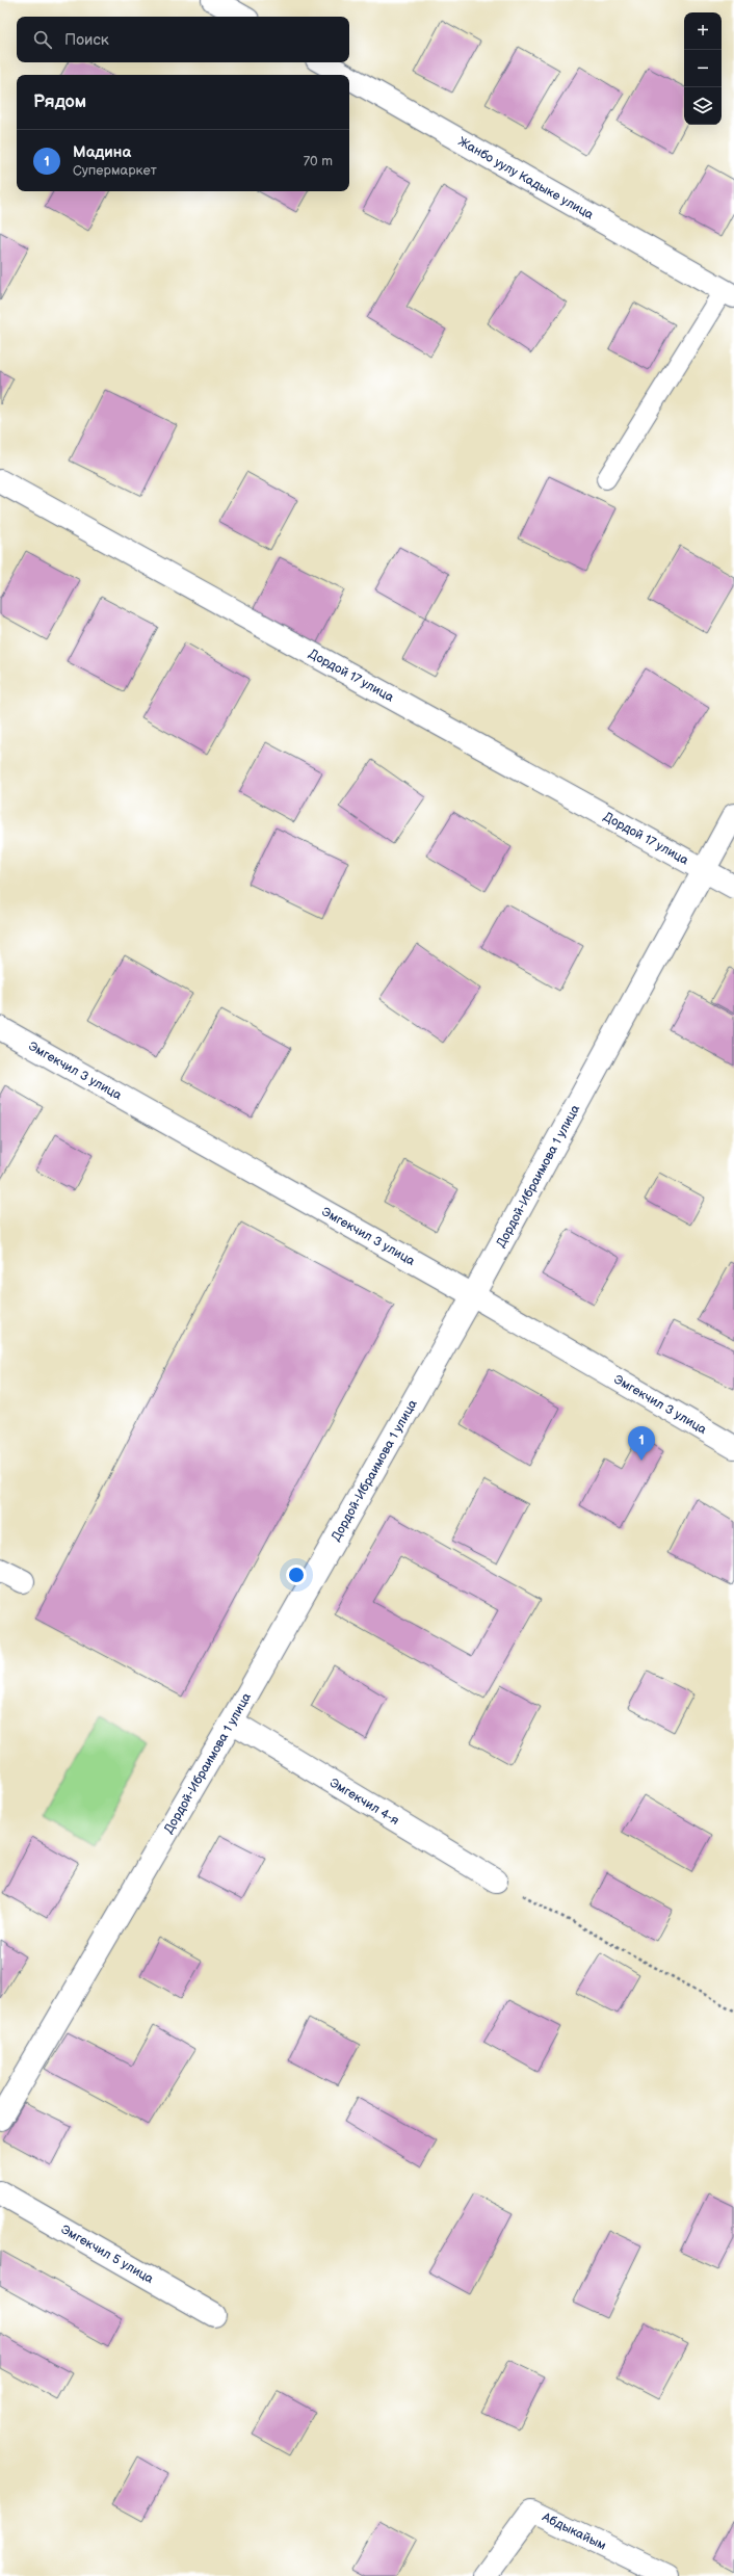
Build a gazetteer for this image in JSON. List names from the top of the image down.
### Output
{
  "streets": {
    "street": [
      "Жанбо уулу Кадыке улица",
      "Дордой 17 улица",
      "Эмгекчил 3 улица",
      "Дордой-Ибраимова 1 улица",
      "Эмгекчил 4-я",
      "Эмгекчил 5 улица",
      "Абдыкайым"
    ]
  },
  "crossings": [
    ["Дордой 17 улица", "Дордой-Ибраимова 1 улица"],
    ["Эмгекчил 3 улица", "Дордой-Ибраимова 1 улица"],
    ["Дордой-Ибраимова 1 улица", "Эмгекчил 4-я"]
  ],
  "page": {
    "map_buttons": ["+", "−"],
    "search": "Поиск",
    "heading": "Рядом",
    "list": [
      {
        "mark": "1",
        "name": "Мадина",
        "note": "Супермаркет",
        "value": "70 m"
      }
    ],
    "pins": "1"
  }
}
